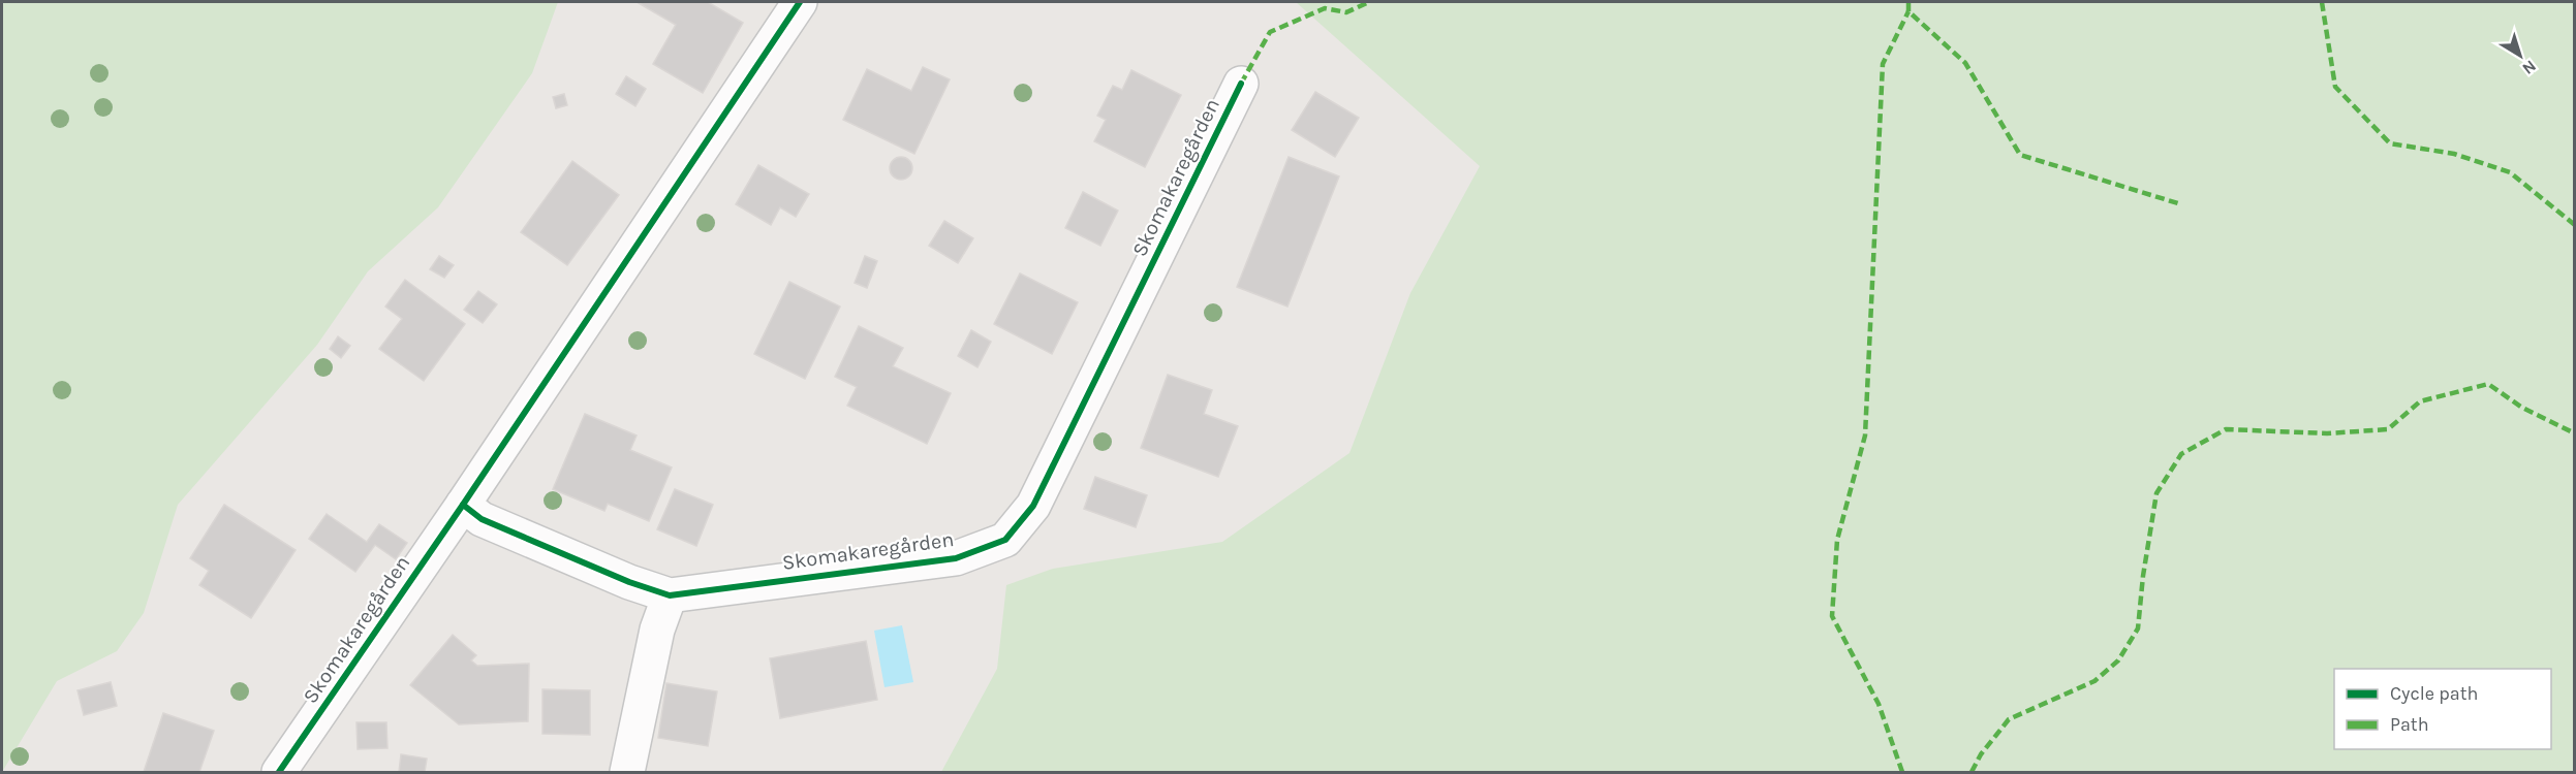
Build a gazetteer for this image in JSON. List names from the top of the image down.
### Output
{
  "streets": {
    "street": ["Skomakaregården"]
  },
  "legend": ["Cycle path", "Path"],
  "north": "bottom right"
}
